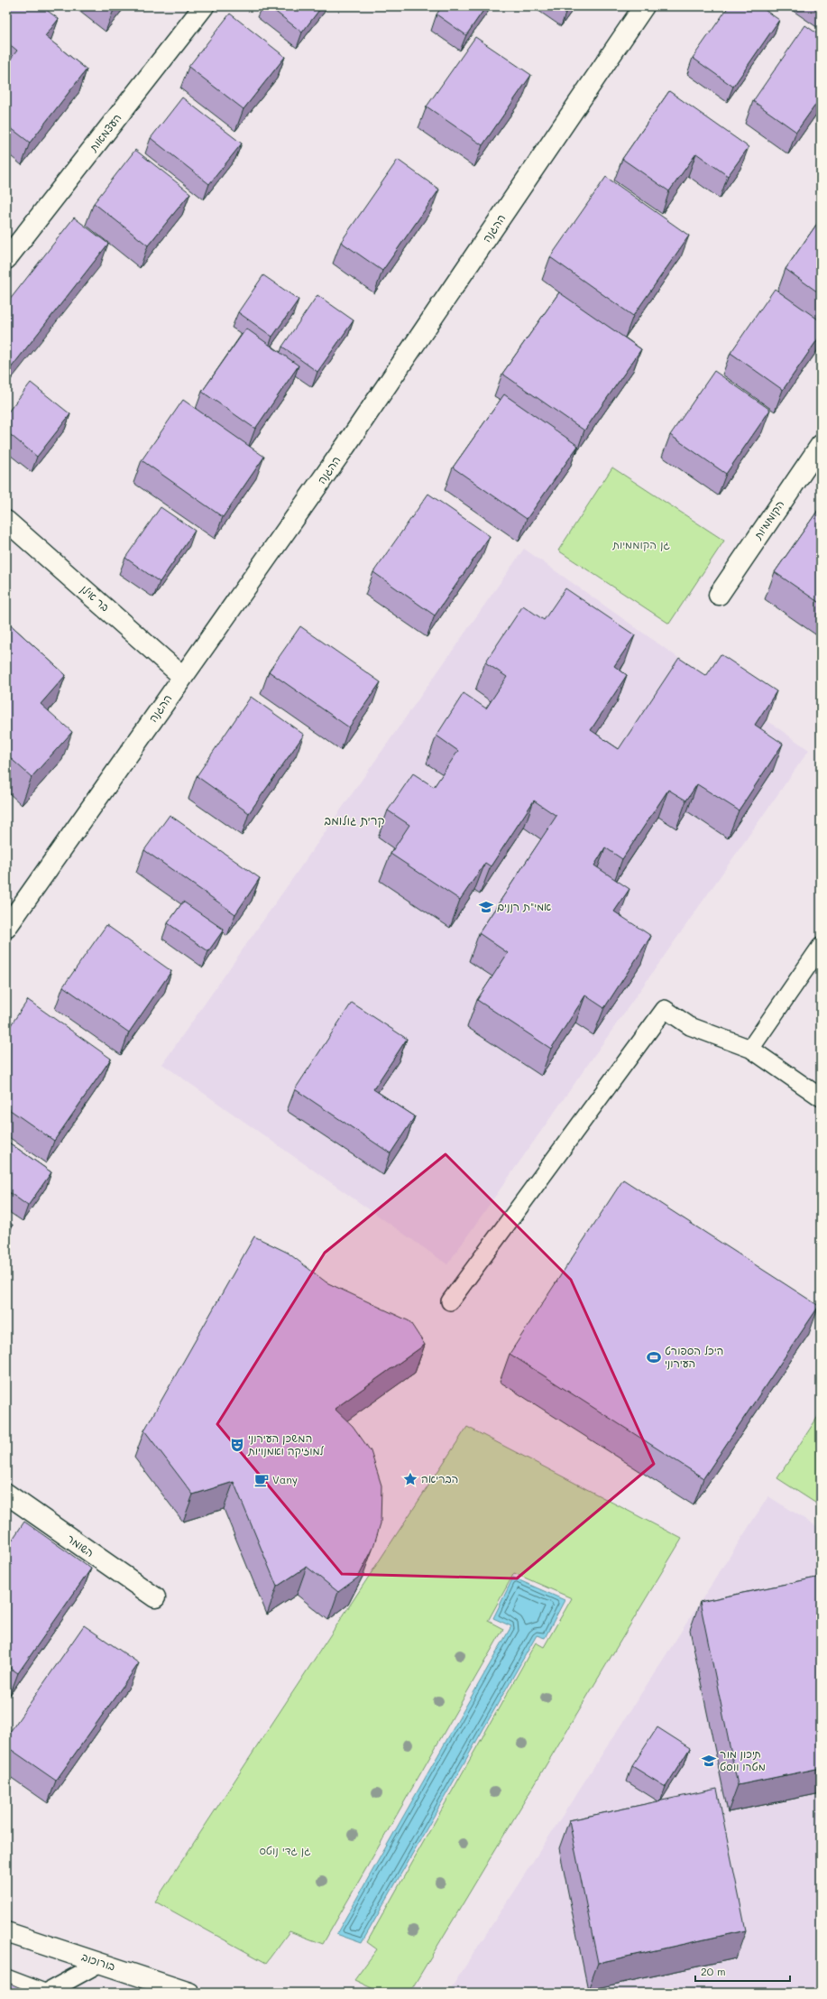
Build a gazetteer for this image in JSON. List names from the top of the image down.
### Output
{
  "streets": {
    "street": [
      "העצמאות",
      "ההגנה",
      "הקוממיות",
      "בר אילן",
      "השומר",
      "בורוכוב"
    ]
  },
  "crossings": [
    ["ההגנה", "בר אילן"]
  ],
  "districts": ["קרית גולומב"],
  "parks": ["גן הקוממיות", "גן גדי נוטס"],
  "places": {
    "school or university": ["אמי\"ת רננים", "תיכון מור מטרו ווסט"],
    "sports": ["היכל הספורט העירוני"],
    "theatre": ["המשכן העירוני למוזיקה ואמנויות"],
    "place": ["הבריאה"],
    "cafe": ["Vany"]
  },
  "scale_bar": "20 m"
}
